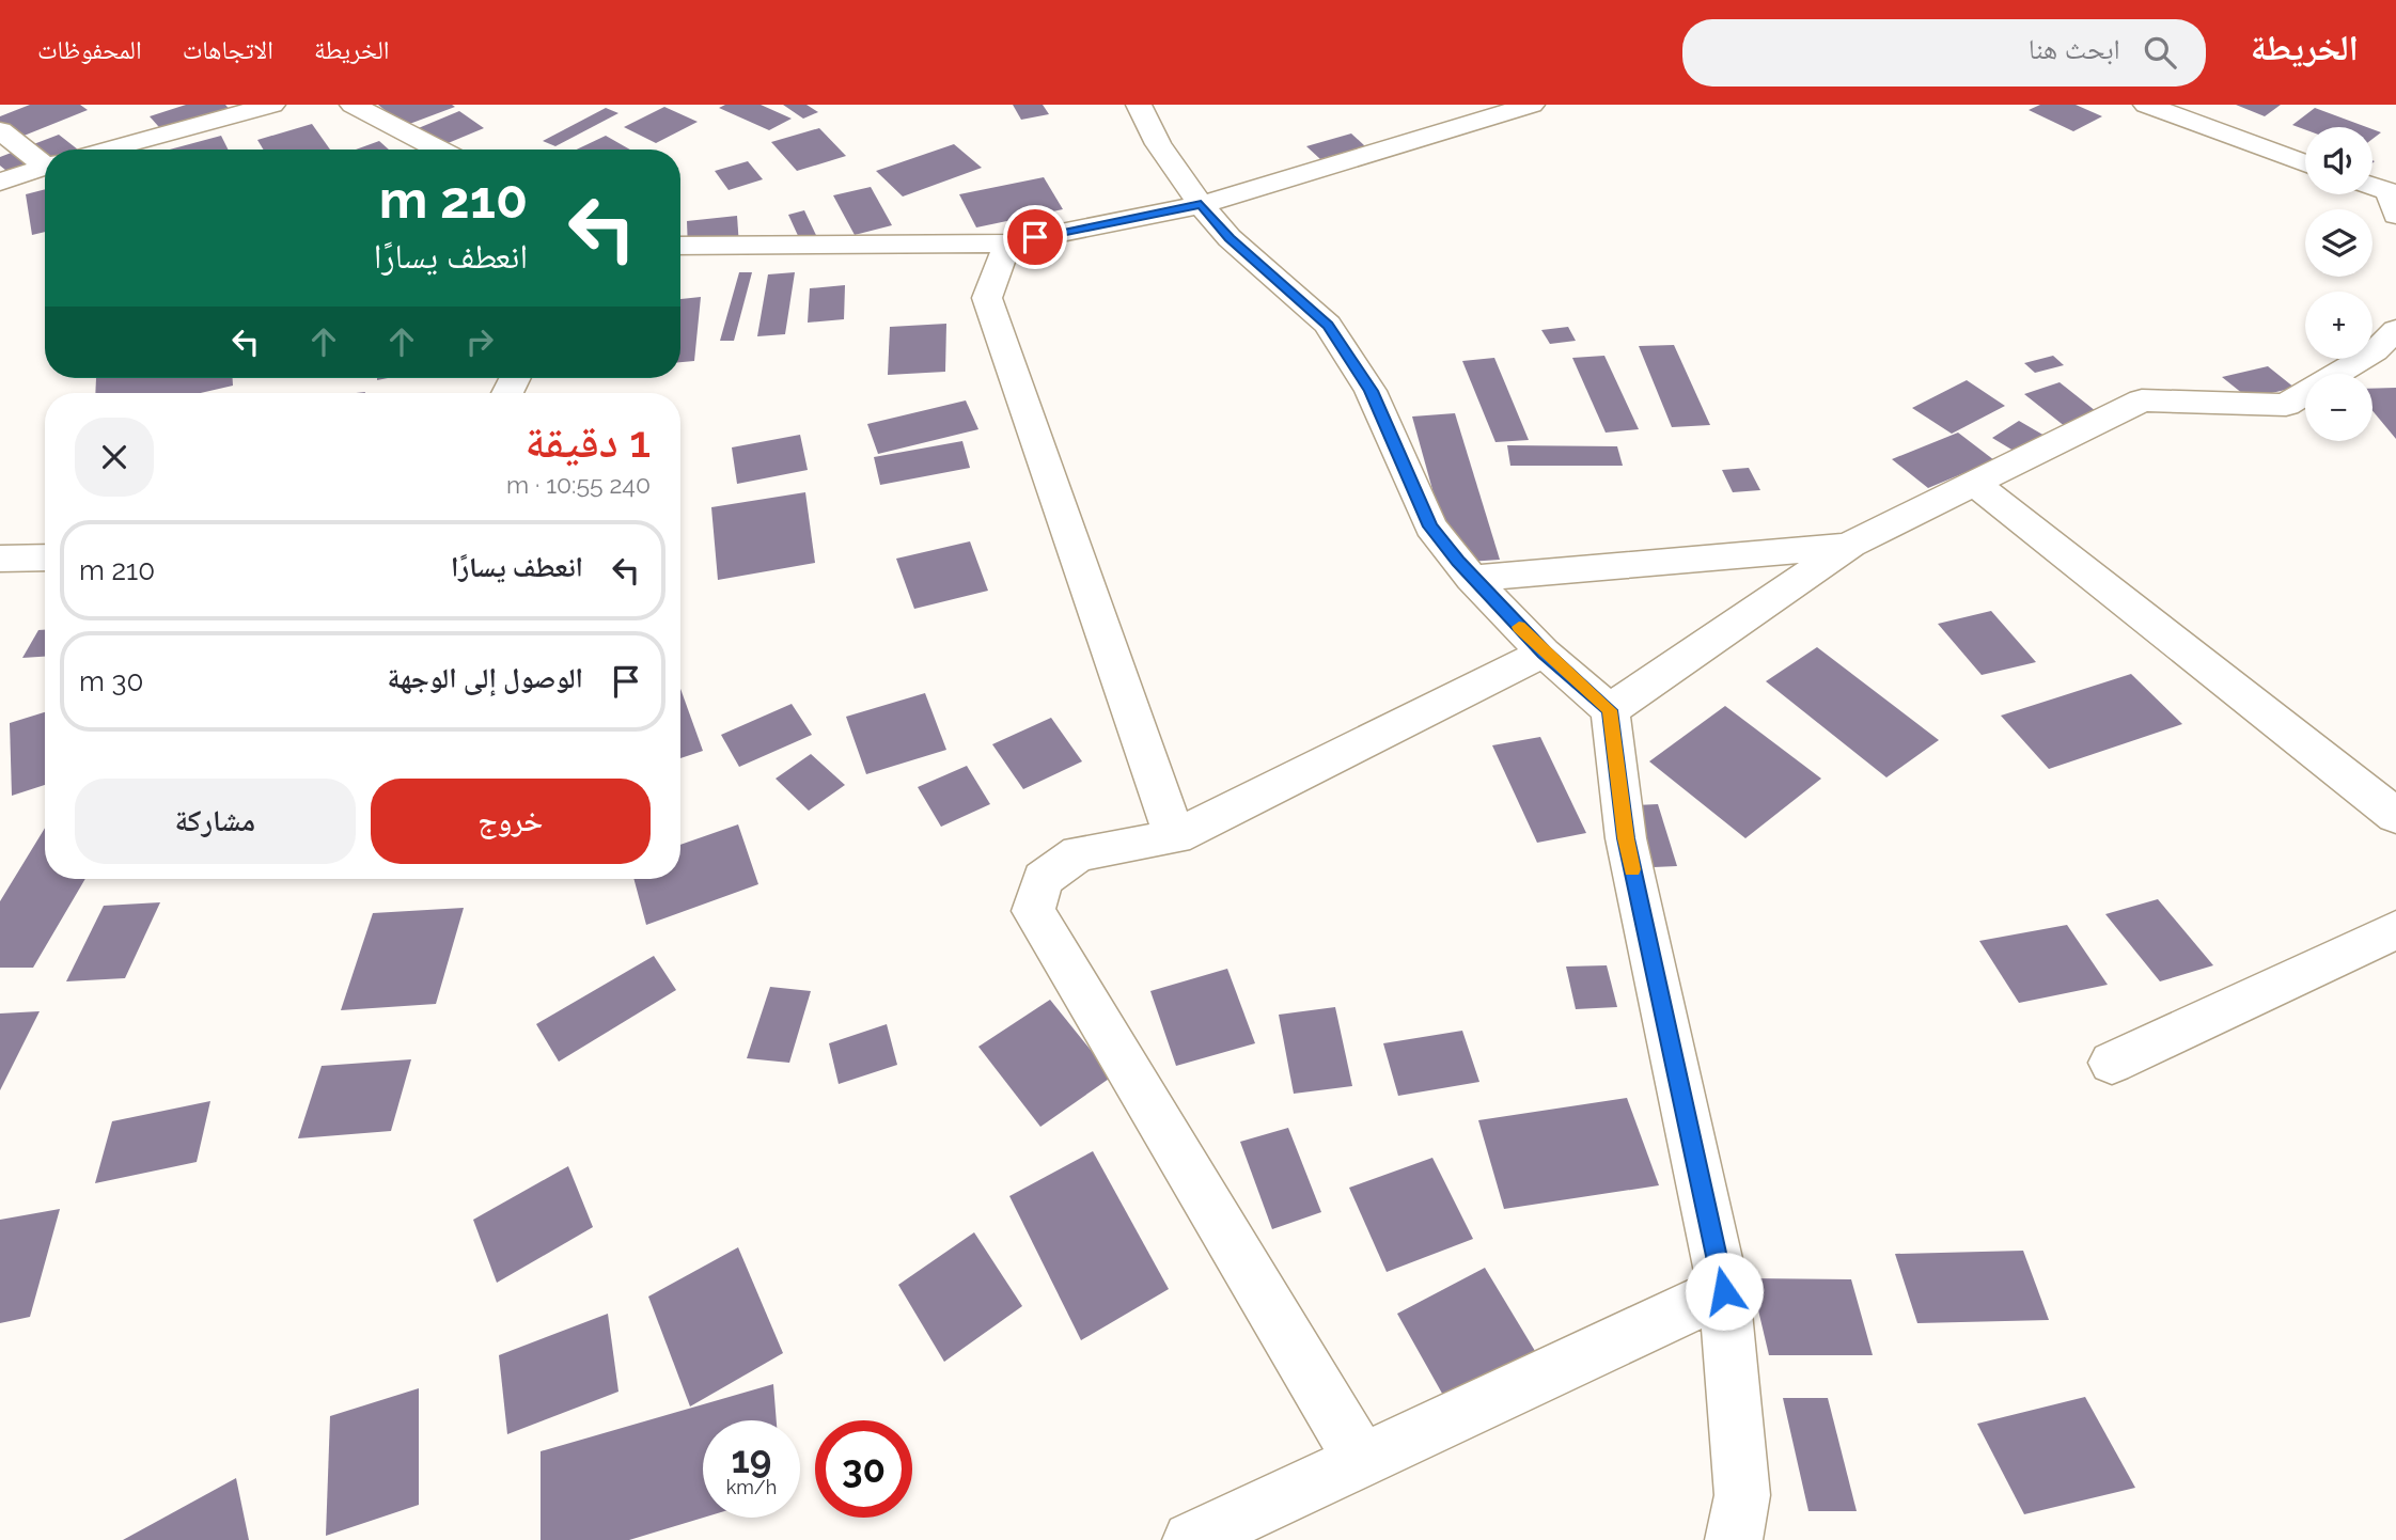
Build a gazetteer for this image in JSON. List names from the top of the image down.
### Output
{
  "page": {
    "header": "الخريطة",
    "search": "ابحث هنا",
    "nav": ["الخريطة", "الاتجاهات", "المحفوظات"],
    "map_buttons": ["+", "−"],
    "turn": ["210 m", "انعطف يسارًا"],
    "heading": ["1 دقيقة", "240 m · 10:55"],
    "list": [
      {
        "name": "انعطف يسارًا",
        "value": "210 m"
      },
      {
        "name": "الوصول إلى الوجهة",
        "value": "30 m"
      }
    ],
    "buttons": ["خروج", "مشاركة"],
    "speed": "19 km/h",
    "limit": "30"
  }
}
